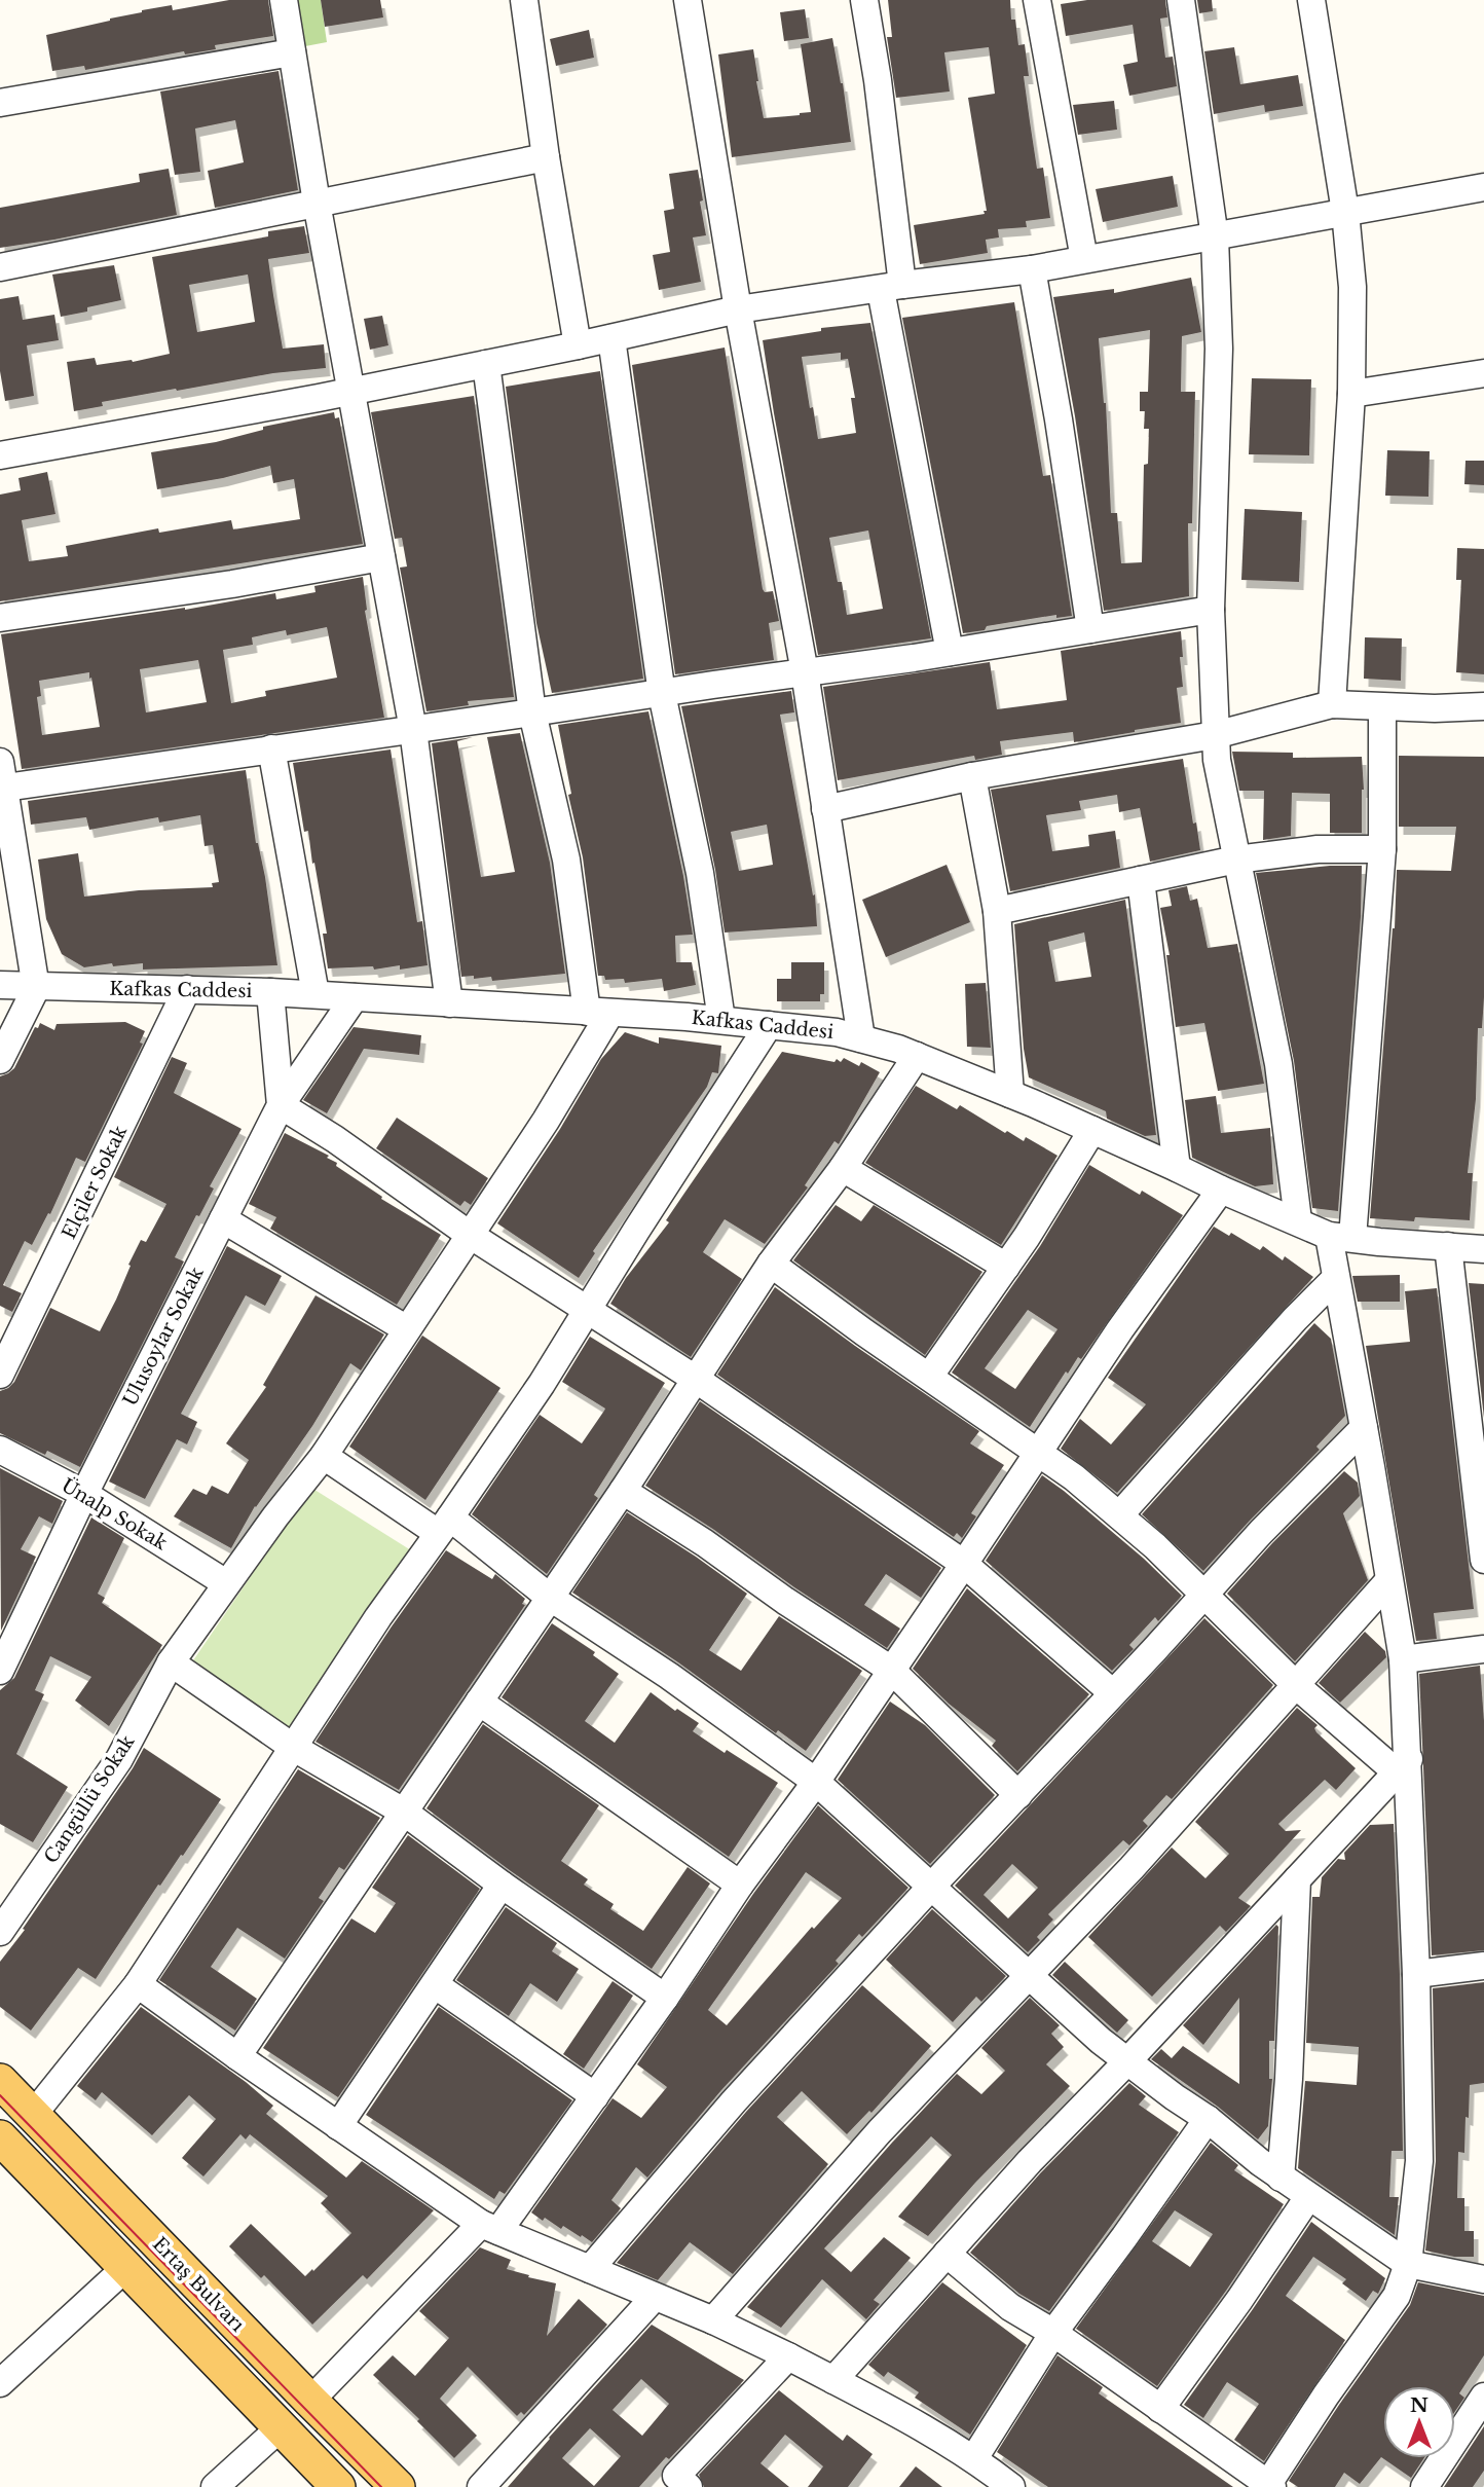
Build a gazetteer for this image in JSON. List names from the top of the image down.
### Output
{
  "streets": {
    "main road": ["Ertaş Bulvarı"],
    "street": [
      "Kafkas Caddesi",
      "Elçiler Sokak",
      "Ulusoylar Sokak",
      "Ünalp Sokak",
      "Cangüllü Sokak"
    ]
  },
  "crossings": [
    ["Kafkas Caddesi", "Elçiler Sokak"],
    ["Kafkas Caddesi", "Ulusoylar Sokak"],
    ["Kafkas Caddesi", "Cangüllü Sokak"],
    ["Ulusoylar Sokak", "Ünalp Sokak"],
    ["Ünalp Sokak", "Cangüllü Sokak"]
  ],
  "north": "top"
}
